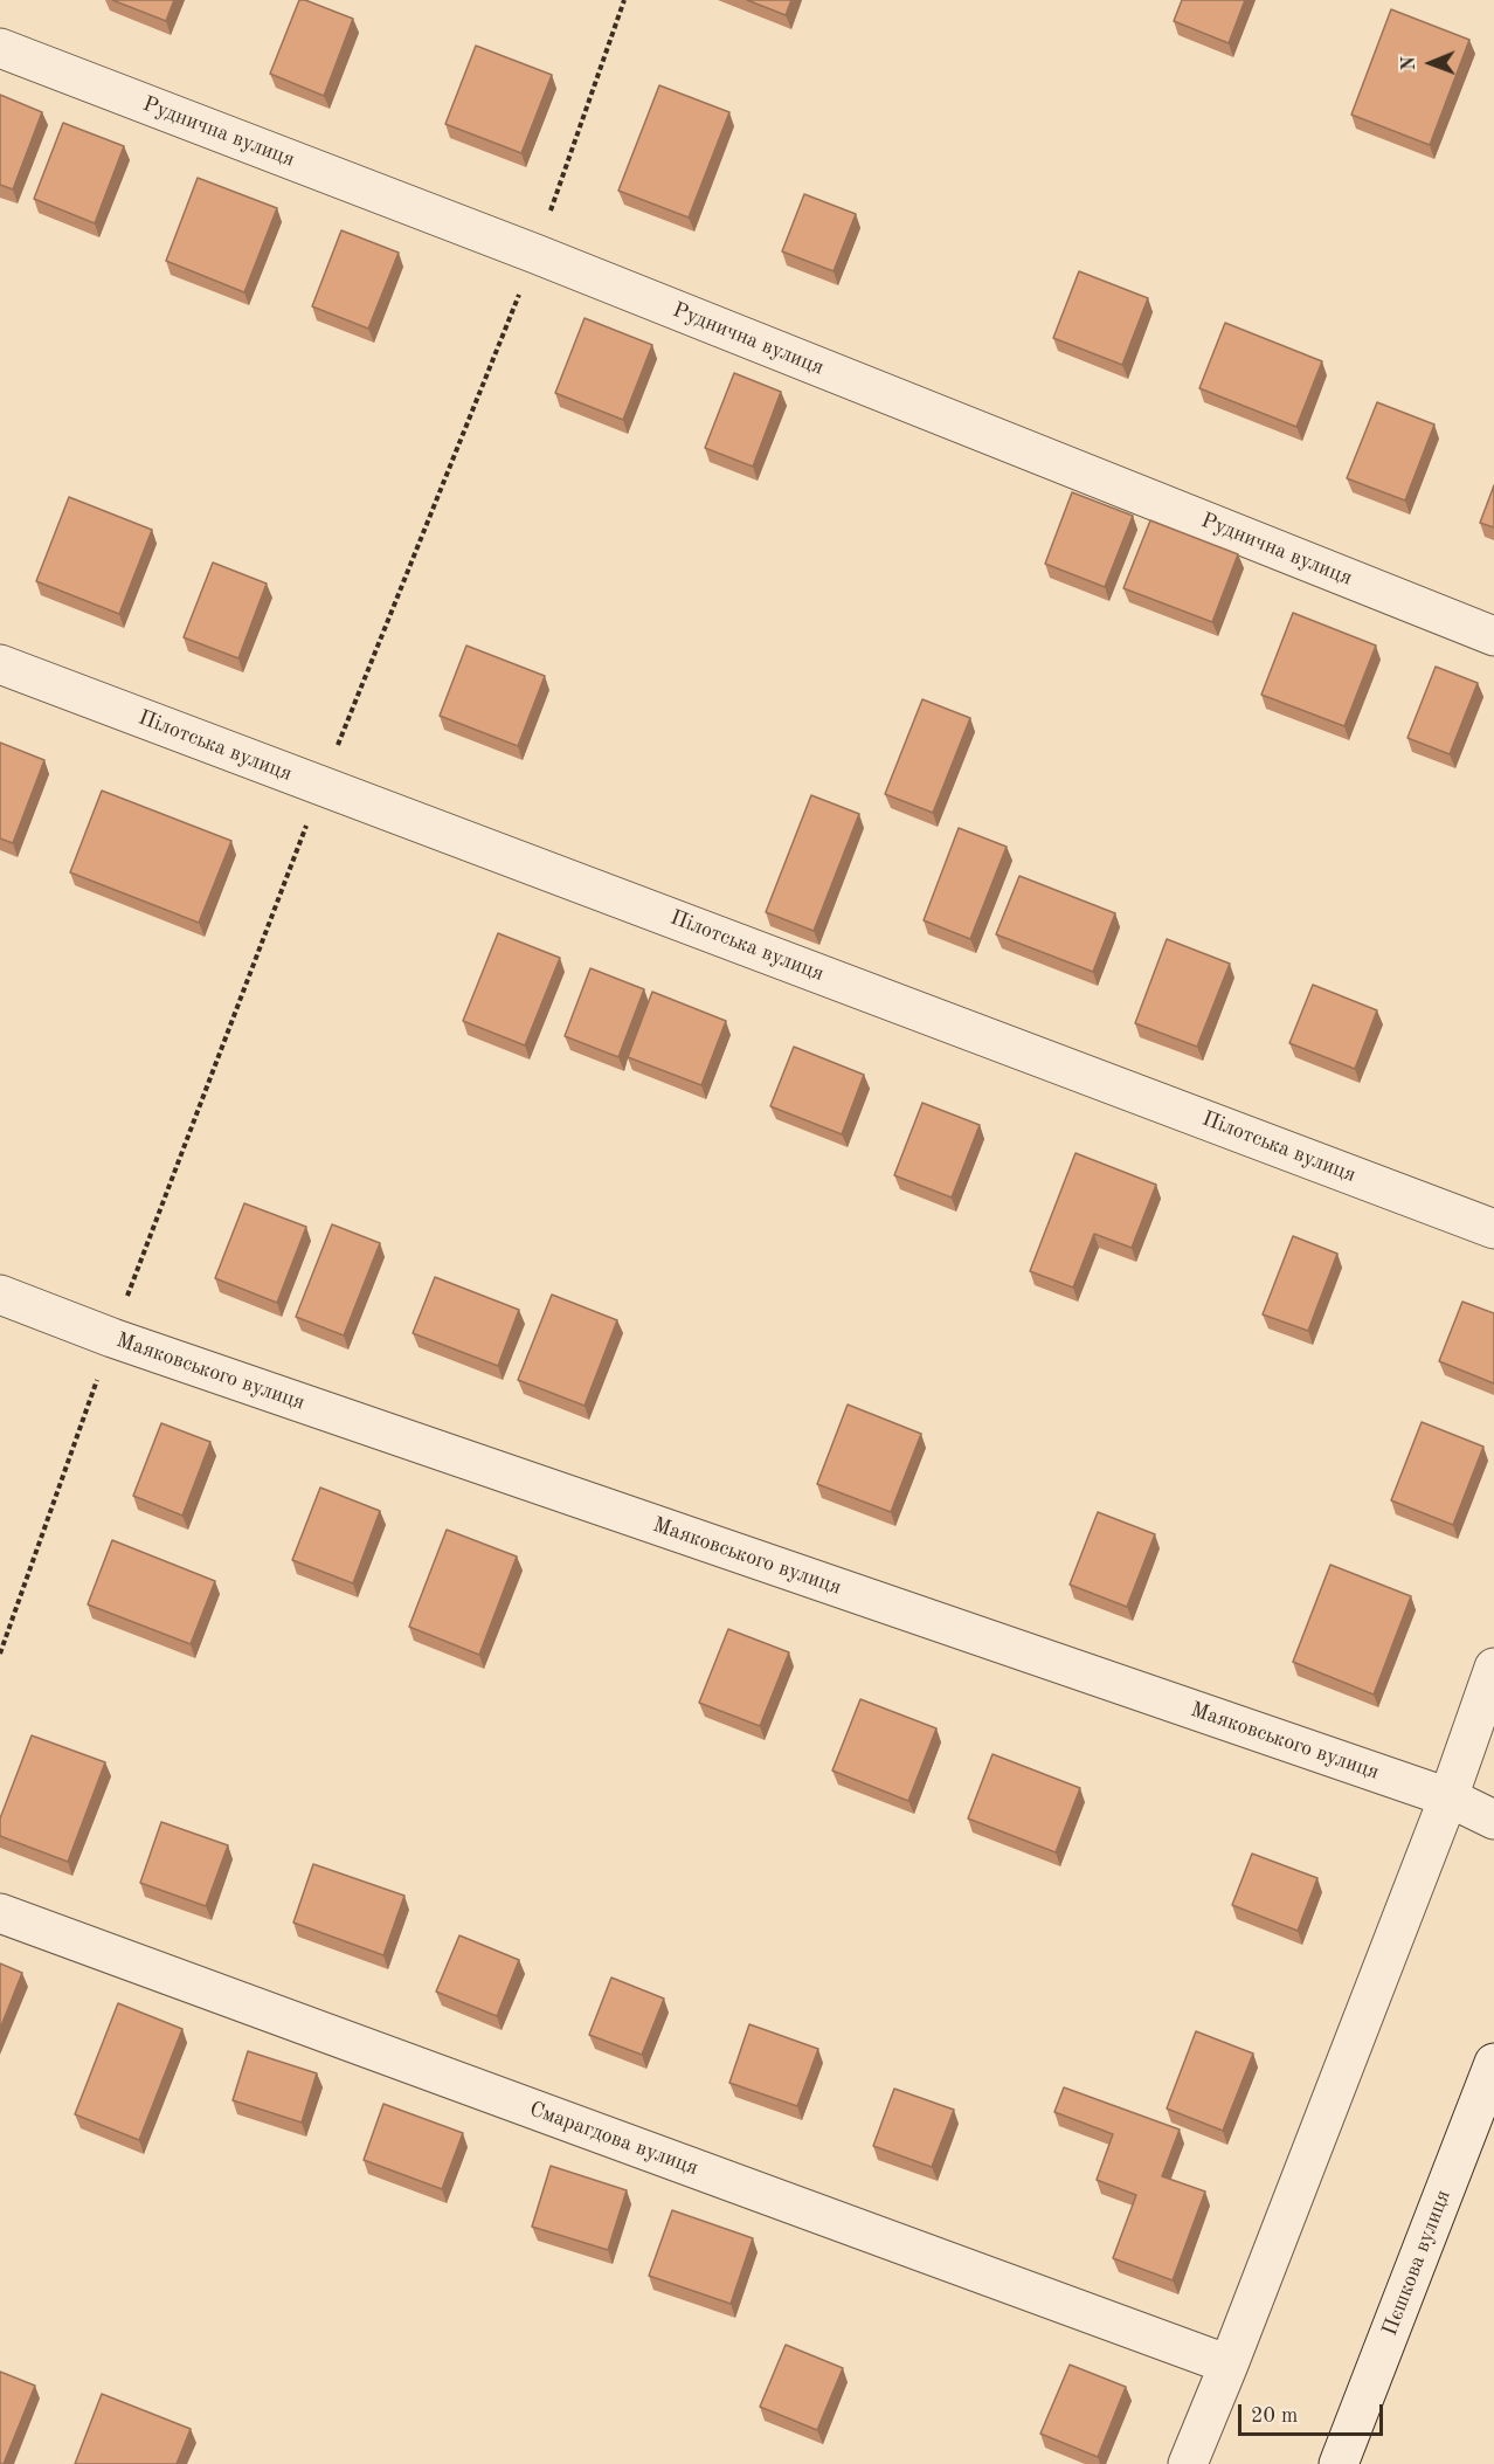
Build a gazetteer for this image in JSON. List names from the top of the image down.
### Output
{
  "streets": {
    "street": [
      "Руднична вулиця",
      "Пілотська вулиця",
      "Маяковського вулиця",
      "Смарагдова вулиця",
      "Пєшкова вулиця"
    ]
  },
  "scale_bar": "20 m",
  "north": "left"
}
